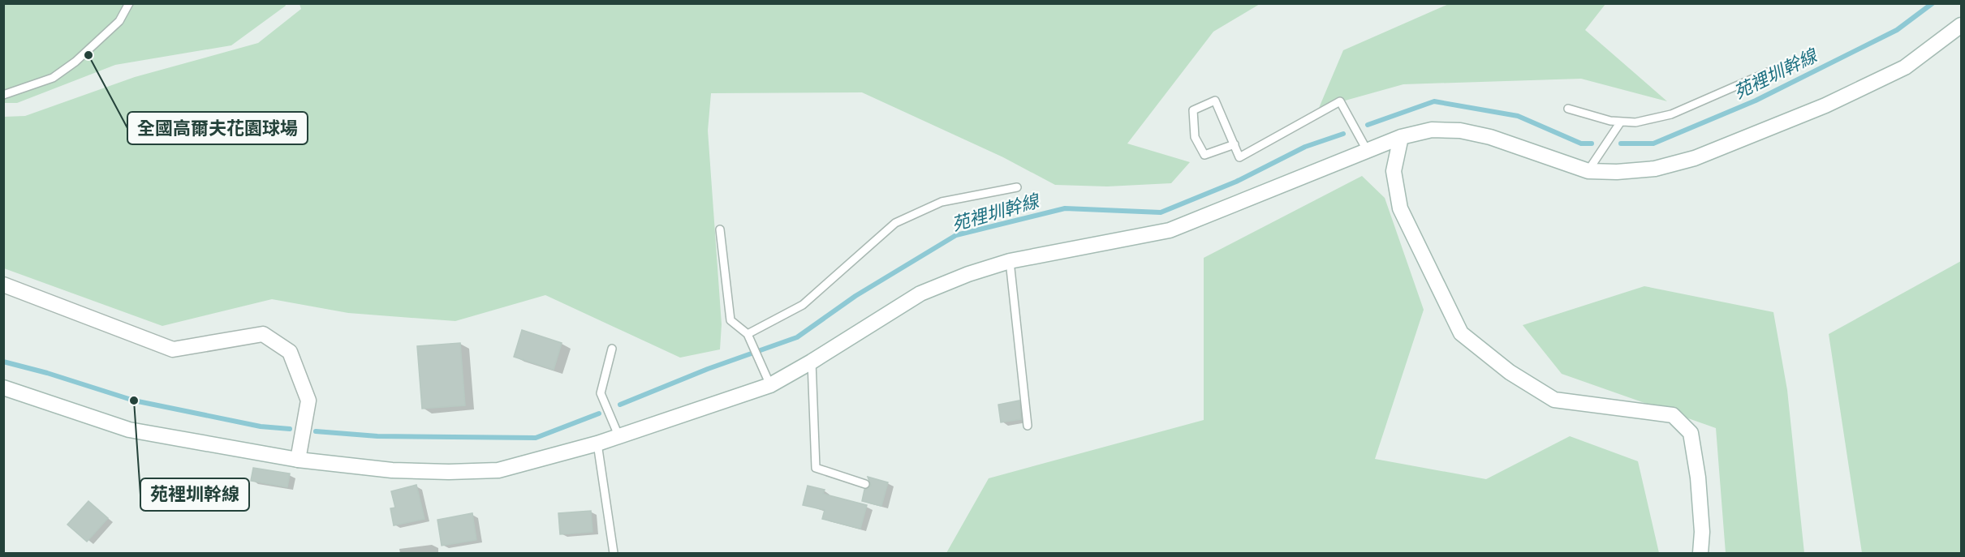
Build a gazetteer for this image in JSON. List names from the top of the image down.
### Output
{
  "water": ["苑裡圳幹線"],
  "places": ["全國高爾夫花園球場", "苑裡圳幹線"]
}
